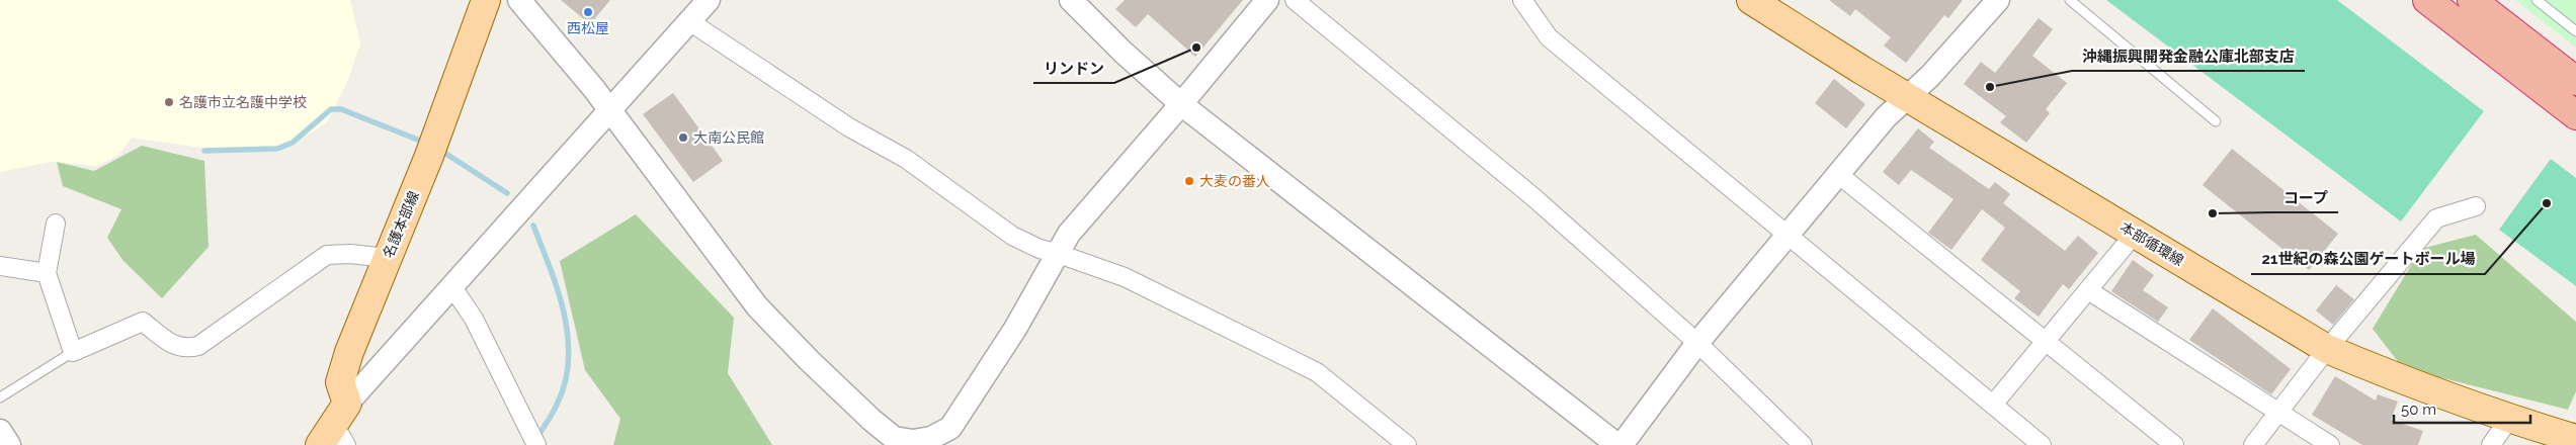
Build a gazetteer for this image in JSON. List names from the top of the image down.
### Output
{
  "streets": {
    "main road": ["名護本部線", "本部循環線"]
  },
  "places": [
    "西松屋",
    "リンドン",
    "沖縄振興開発金融公庫北部支店",
    "名護市立名護中学校",
    "大南公民館",
    "大麦の番人",
    "21世紀の森公園ゲートボール場",
    "コープ"
  ],
  "scale_bar": "50 m"
}
